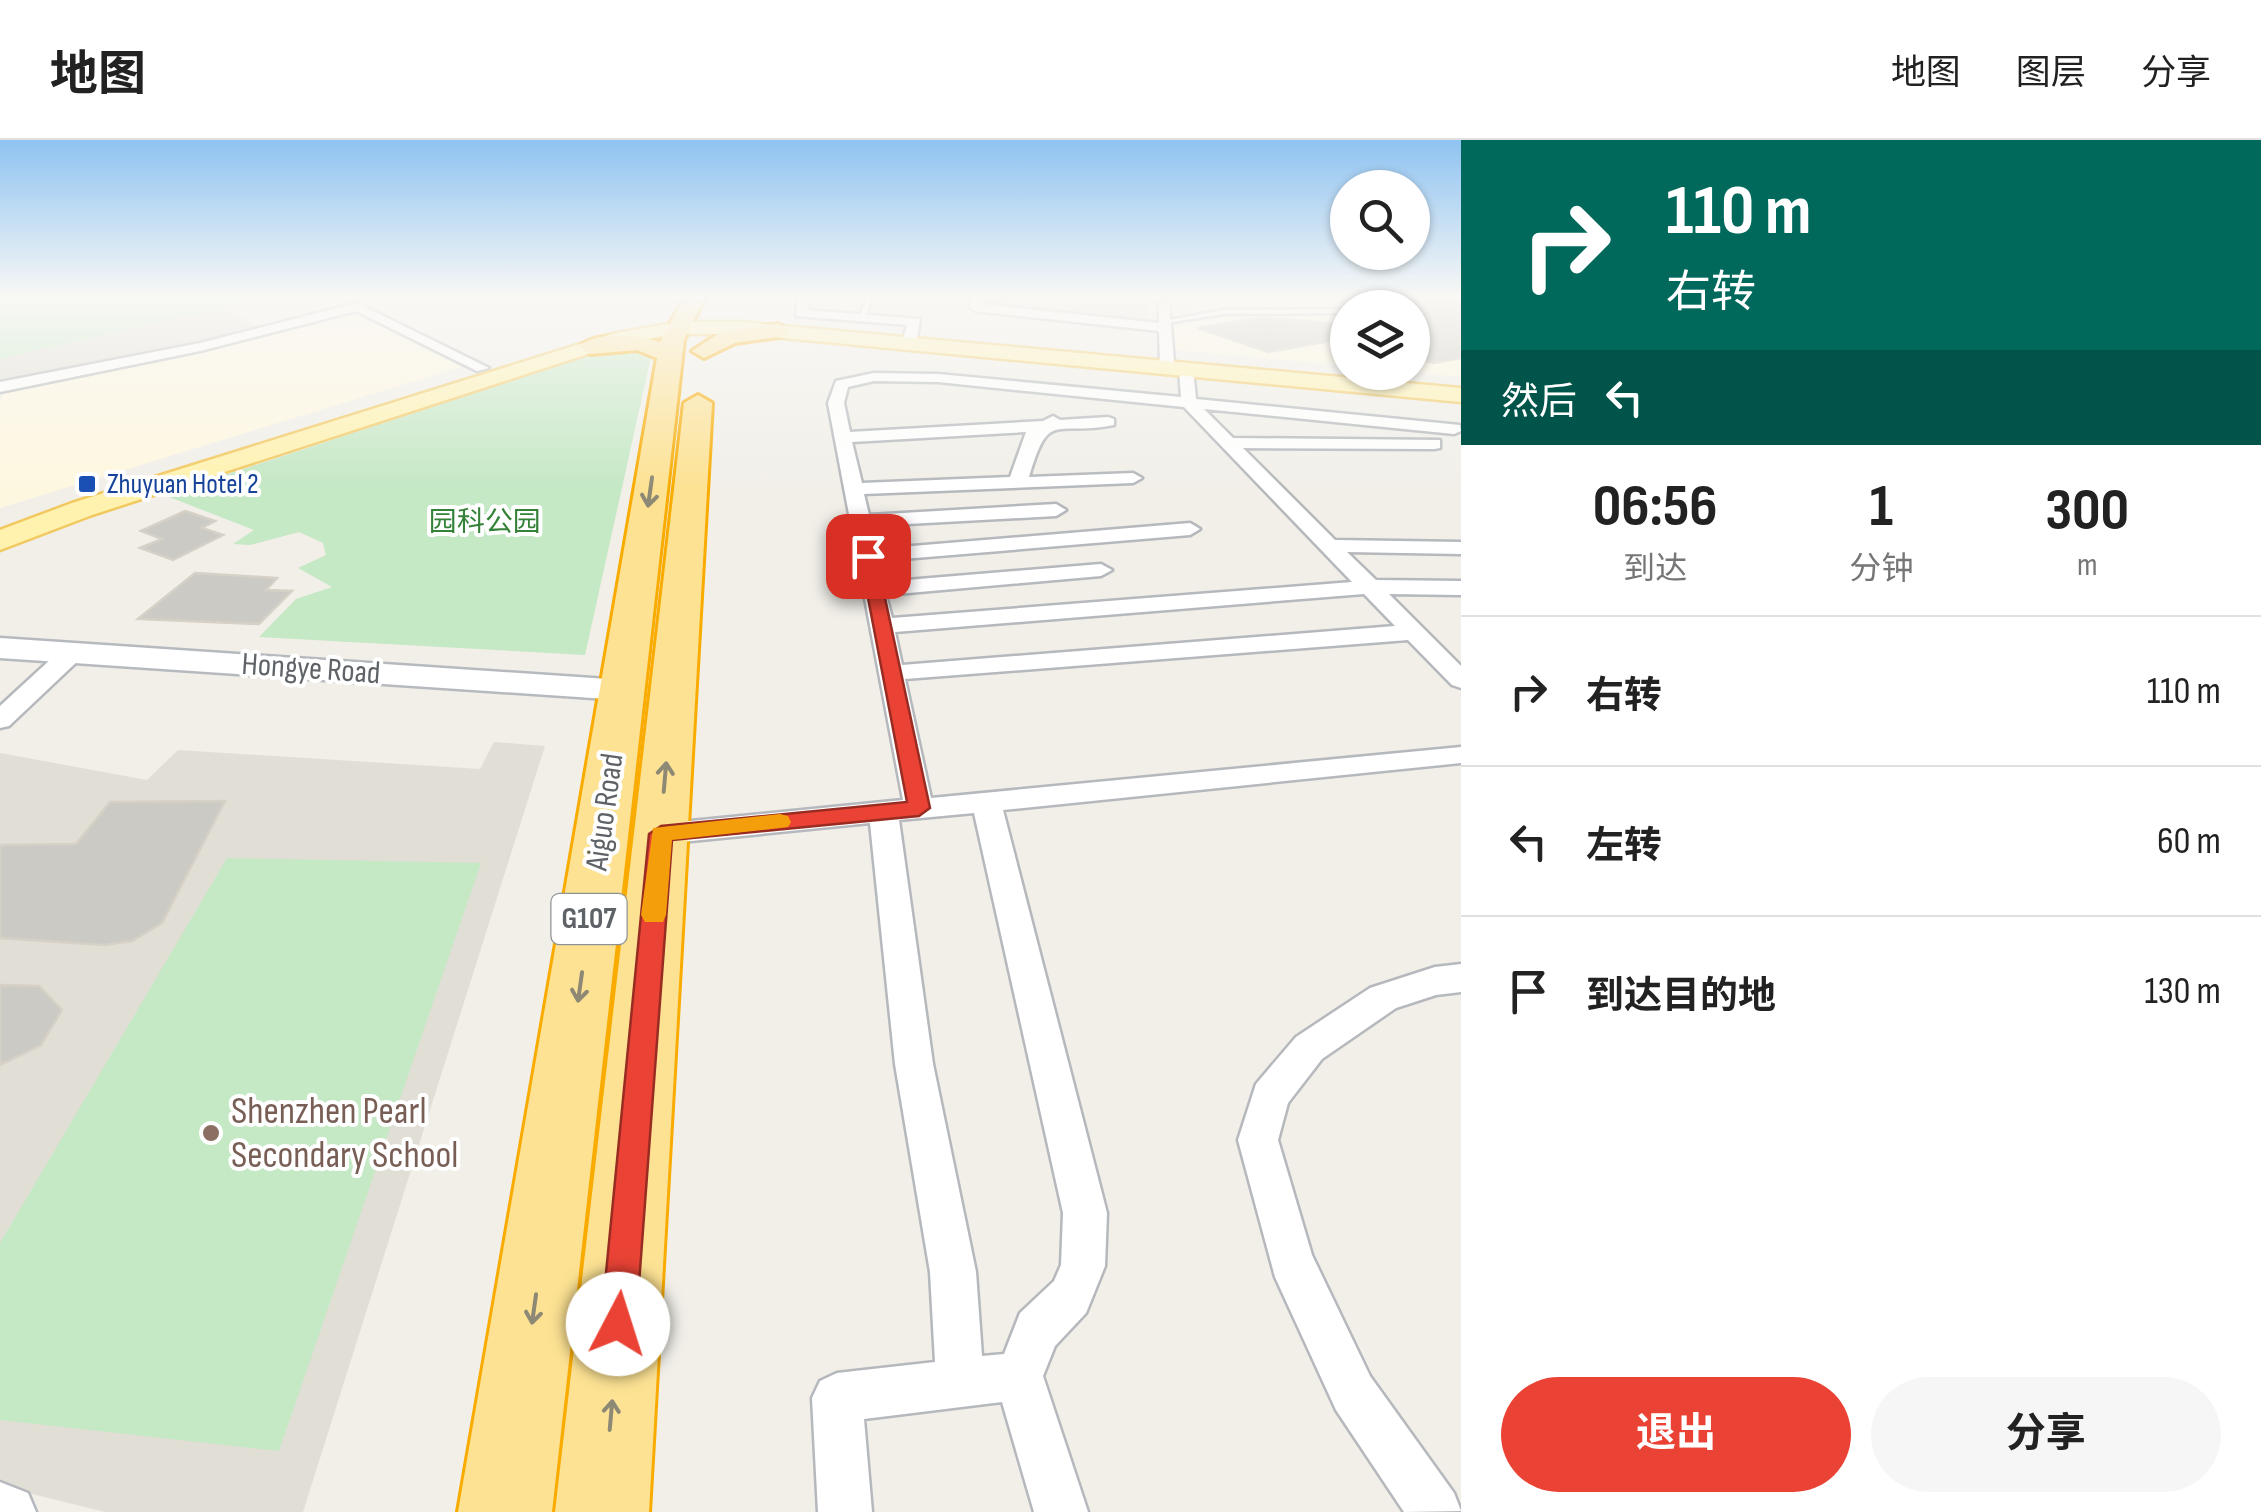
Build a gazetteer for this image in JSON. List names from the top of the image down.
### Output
{
  "streets": {
    "highway": ["Aiguo Road", "G107"],
    "street": ["Hongye Road"]
  },
  "crossings": [
    ["Hongye Road", "Aiguo Road"]
  ],
  "parks": ["园科公园"],
  "places": {
    "transit": ["Zhuyuan Hotel 2"],
    "other": ["Shenzhen Pearl Secondary School"]
  },
  "page": {
    "header": "地图",
    "nav": ["地图", "图层", "分享"],
    "turn": ["110 m", "右转"],
    "then": "然后",
    "eta": [
      "06:56",
      "到达",
      "1",
      "分钟",
      "300",
      "m"
    ],
    "list": [
      {
        "name": "右转",
        "value": "110 m"
      },
      {
        "name": "左转",
        "value": "60 m"
      },
      {
        "name": "到达目的地",
        "value": "130 m"
      }
    ],
    "buttons": ["退出", "分享"]
  }
}
